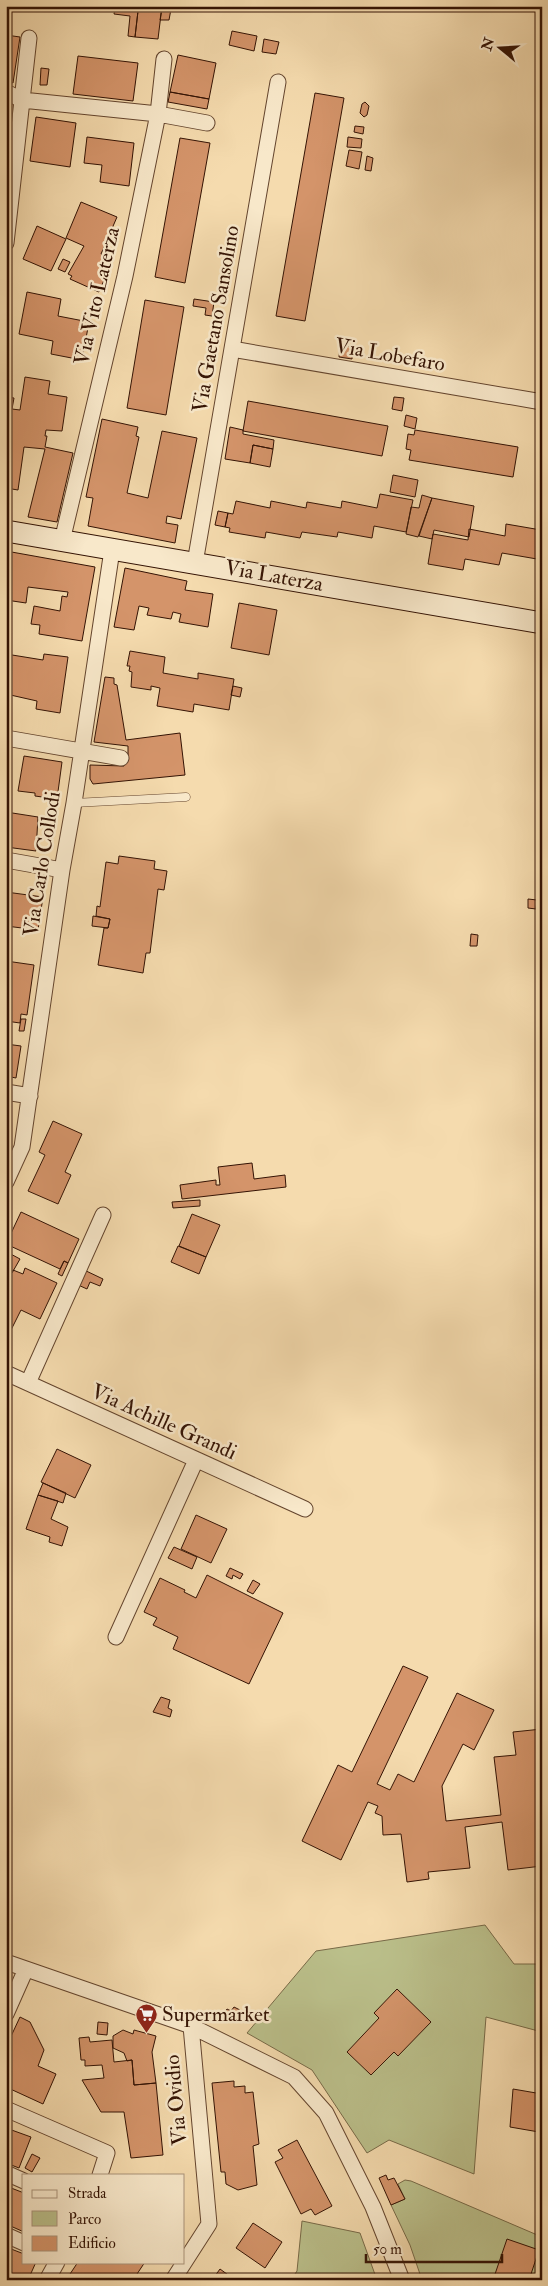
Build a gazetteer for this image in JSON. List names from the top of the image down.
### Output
{
  "streets": {
    "street": [
      "Via Vito Laterza",
      "Via Gaetano Sansolino",
      "Via Lobefaro",
      "Via Laterza",
      "Via Carlo Collodi",
      "Via Achille Grandi",
      "Via Ovidio"
    ]
  },
  "crossings": [
    ["Via Vito Laterza", "Via Laterza"],
    ["Via Gaetano Sansolino", "Via Lobefaro"],
    ["Via Gaetano Sansolino", "Via Laterza"],
    ["Via Laterza", "Via Carlo Collodi"]
  ],
  "places": {
    "supermarket": ["Supermarket"]
  },
  "legend": ["Strada", "Parco", "Edificio"],
  "scale_bar": "50 m",
  "north": "left"
}
